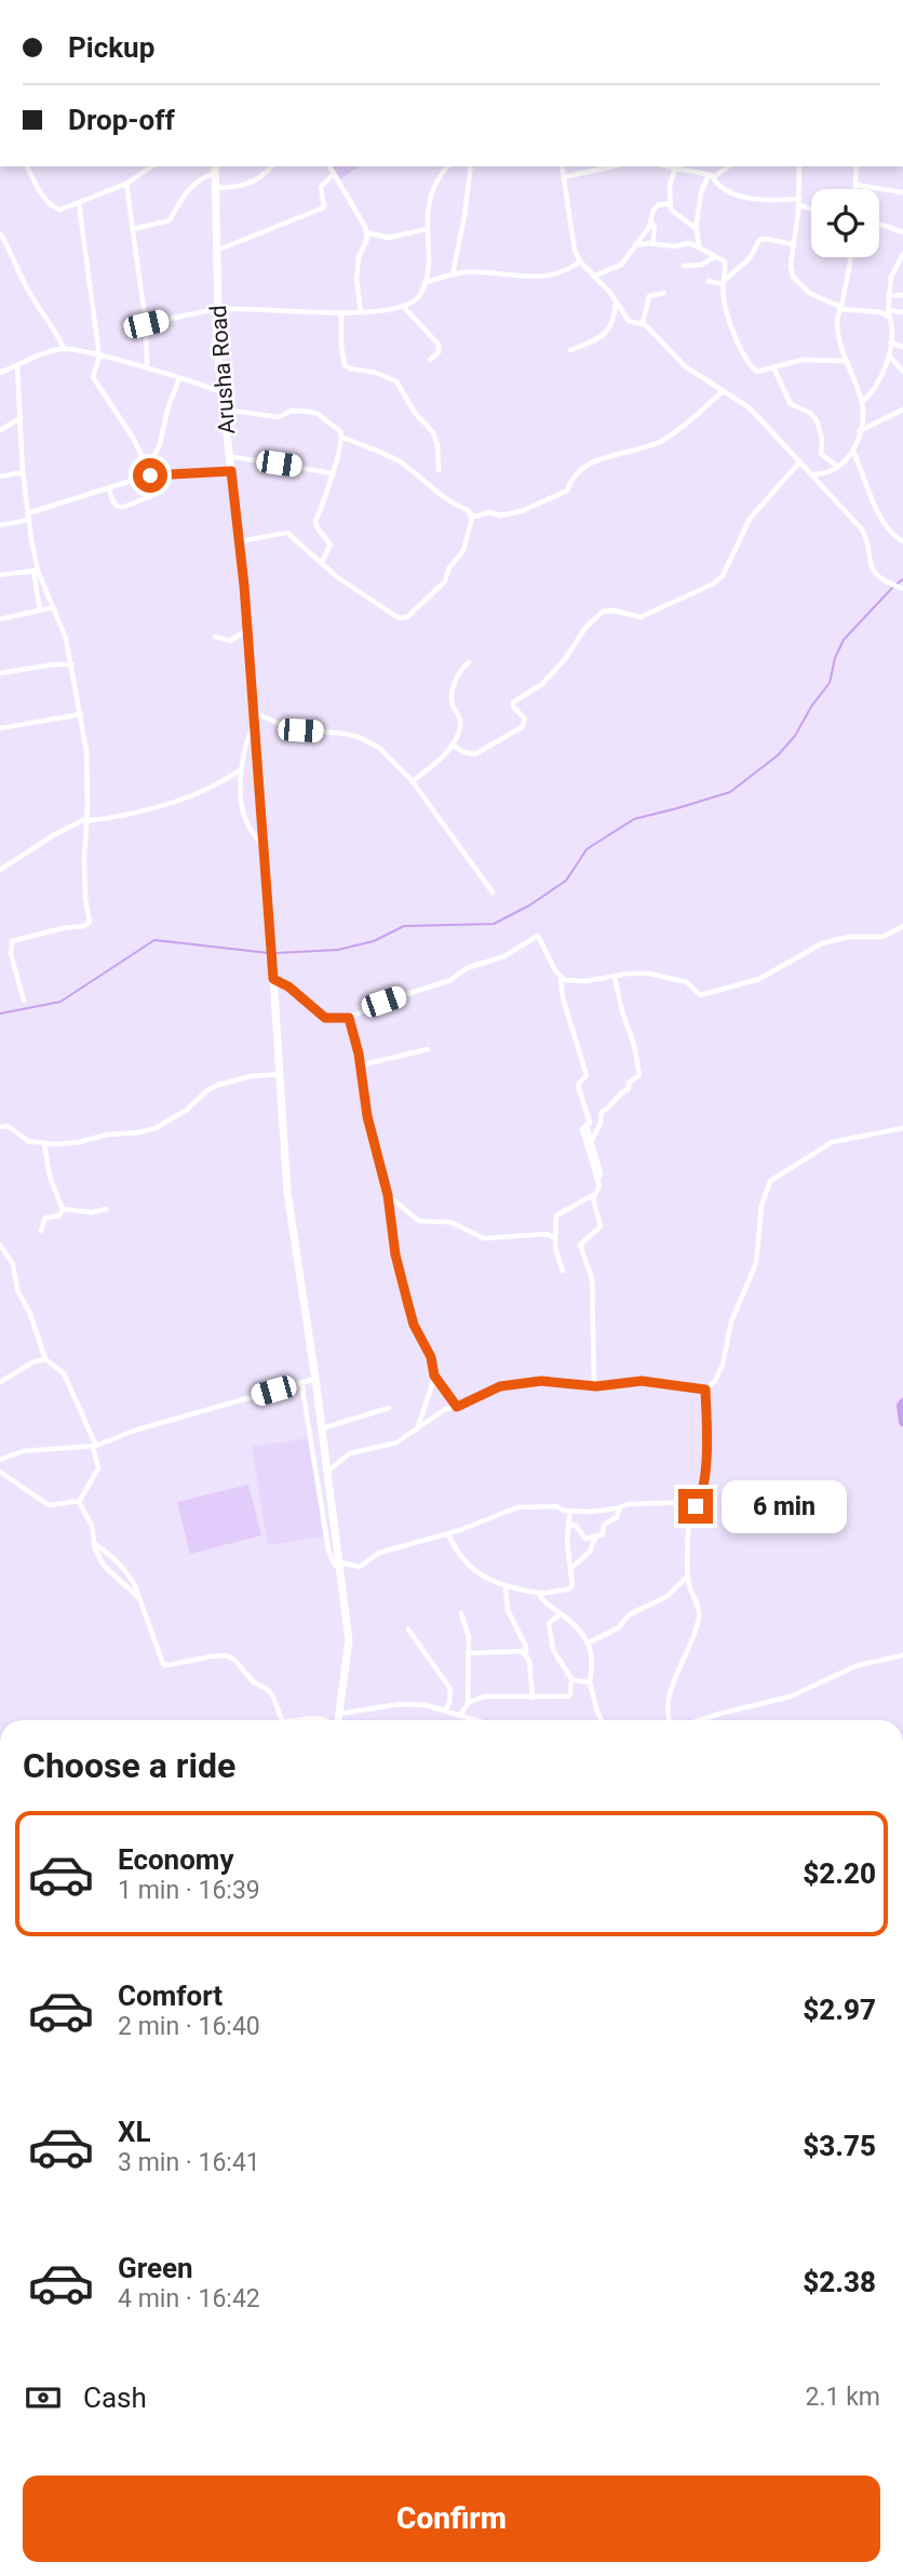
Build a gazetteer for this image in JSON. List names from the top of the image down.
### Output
{
  "streets": {
    "main road": ["Arusha Road"]
  },
  "page": {
    "banner": ["Pickup", "Drop-off"],
    "bubble": "6 min",
    "heading": "Choose a ride",
    "list": [
      {
        "name": "Economy",
        "note": "1 min · 16:39",
        "value": "$2.20"
      },
      {
        "name": "Comfort",
        "note": "2 min · 16:40",
        "value": "$2.97"
      },
      {
        "name": "XL",
        "note": "3 min · 16:41",
        "value": "$3.75"
      },
      {
        "name": "Green",
        "note": "4 min · 16:42",
        "value": "$2.38"
      }
    ],
    "pay": ["Cash", "2.1 km"],
    "buttons": "Confirm"
  }
}
